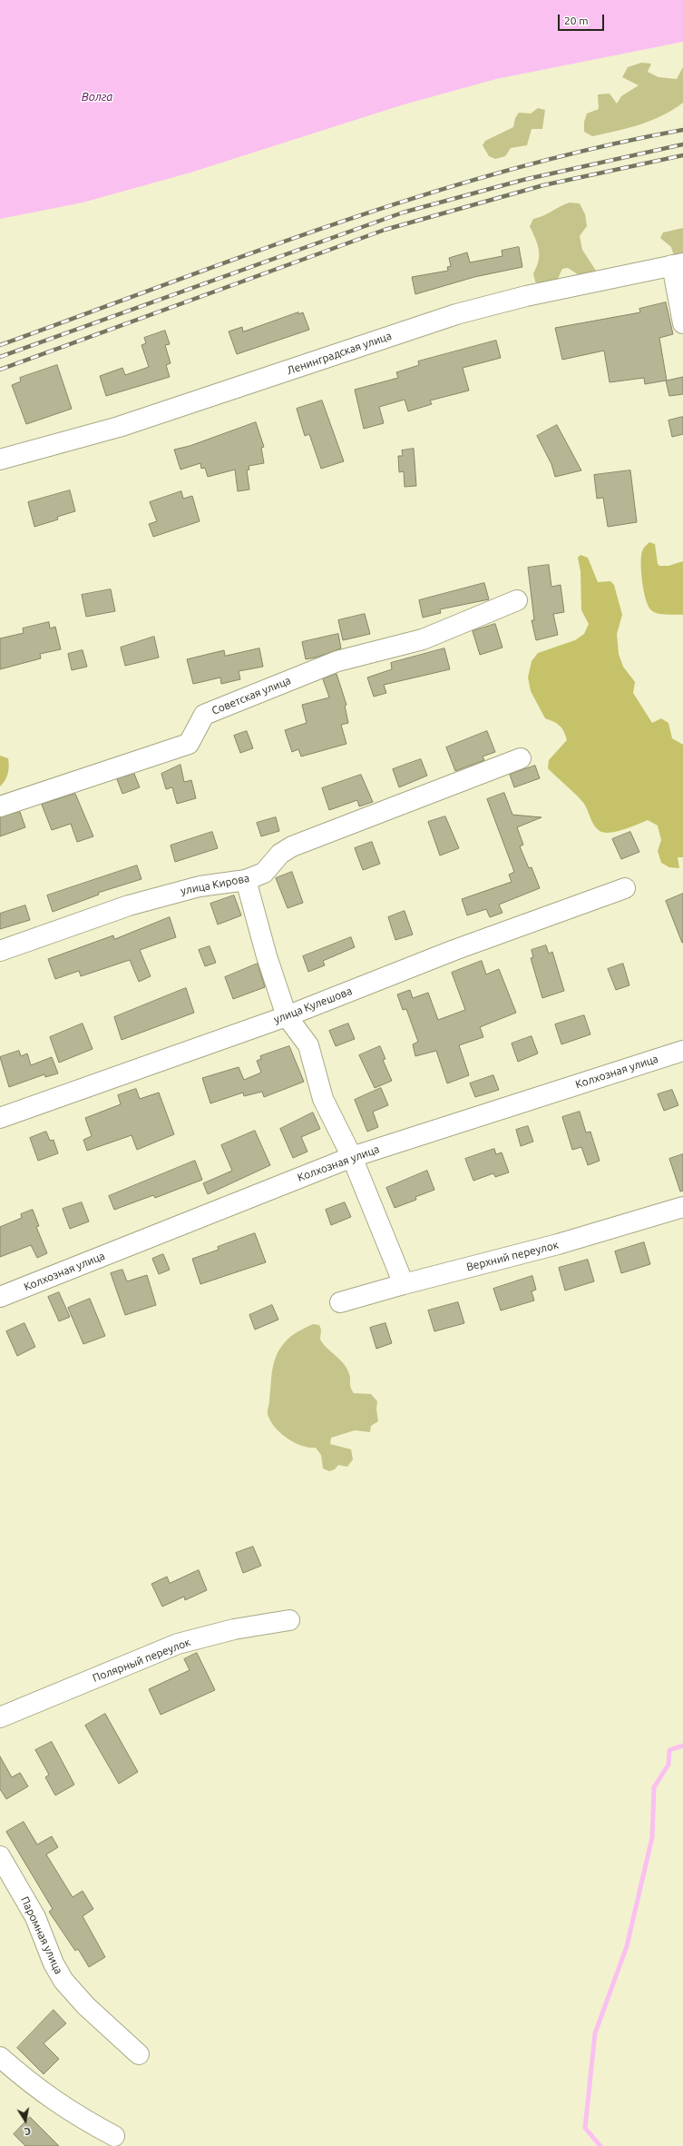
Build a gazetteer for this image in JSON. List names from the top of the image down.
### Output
{
  "streets": {
    "street": [
      "Ленинградская улица",
      "Советская улица",
      "улица Кирова",
      "улица Кулешова",
      "Колхозная улица",
      "Верхний переулок",
      "Полярный переулок",
      "Паромная улица"
    ]
  },
  "water": ["Волга"],
  "scale_bar": "20 m",
  "north": "bottom"
}
